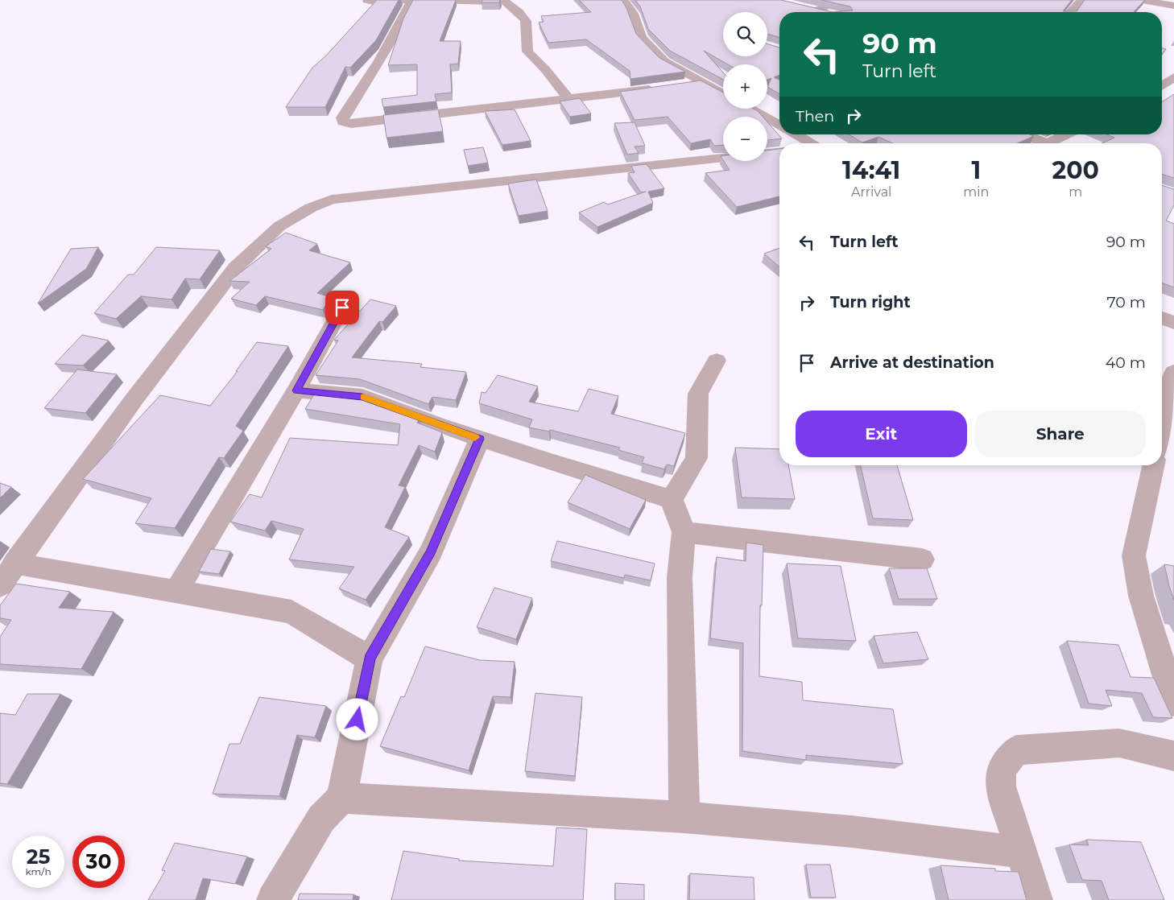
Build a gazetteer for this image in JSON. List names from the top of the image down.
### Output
{
  "page": {
    "map_buttons": ["+", "−"],
    "turn": ["90 m", "Turn left"],
    "then": "Then",
    "eta": [
      "14:41",
      "Arrival",
      "1",
      "min",
      "200",
      "m"
    ],
    "list": [
      {
        "name": "Turn left",
        "value": "90 m"
      },
      {
        "name": "Turn right",
        "value": "70 m"
      },
      {
        "name": "Arrive at destination",
        "value": "40 m"
      }
    ],
    "buttons": ["Exit", "Share"],
    "speed": "25 km/h",
    "limit": "30"
  }
}
